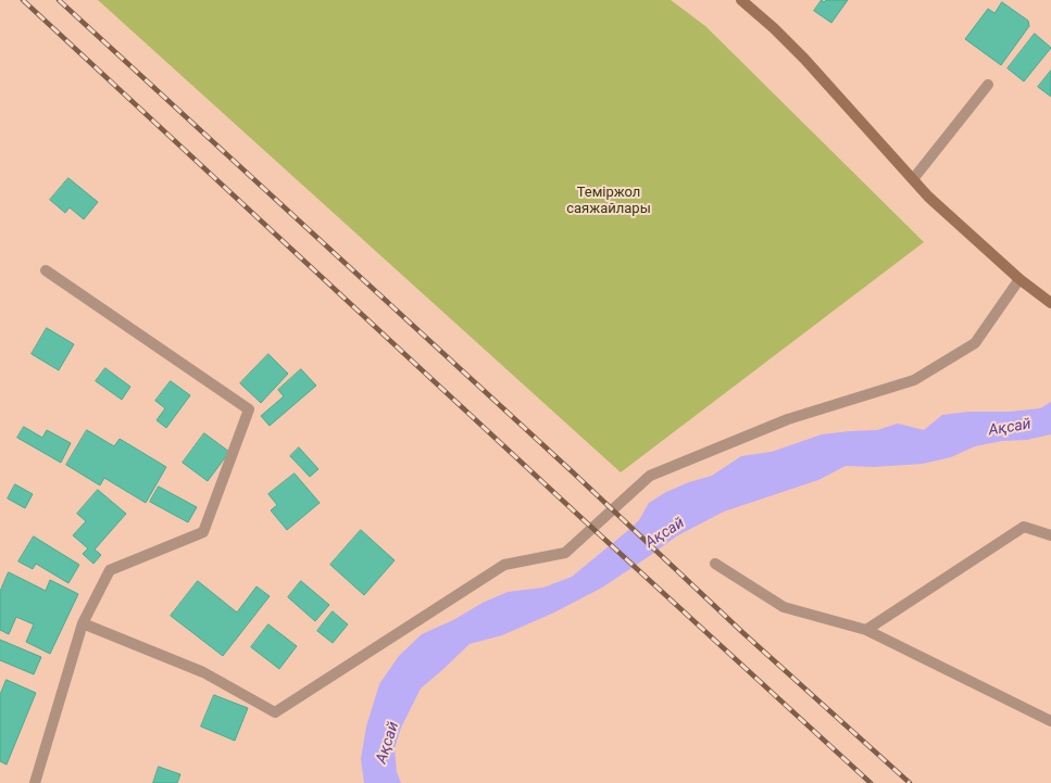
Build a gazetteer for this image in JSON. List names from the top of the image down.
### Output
{
  "water": ["Ақсай"],
  "parks": ["Теміржол саяжайлары"]
}
